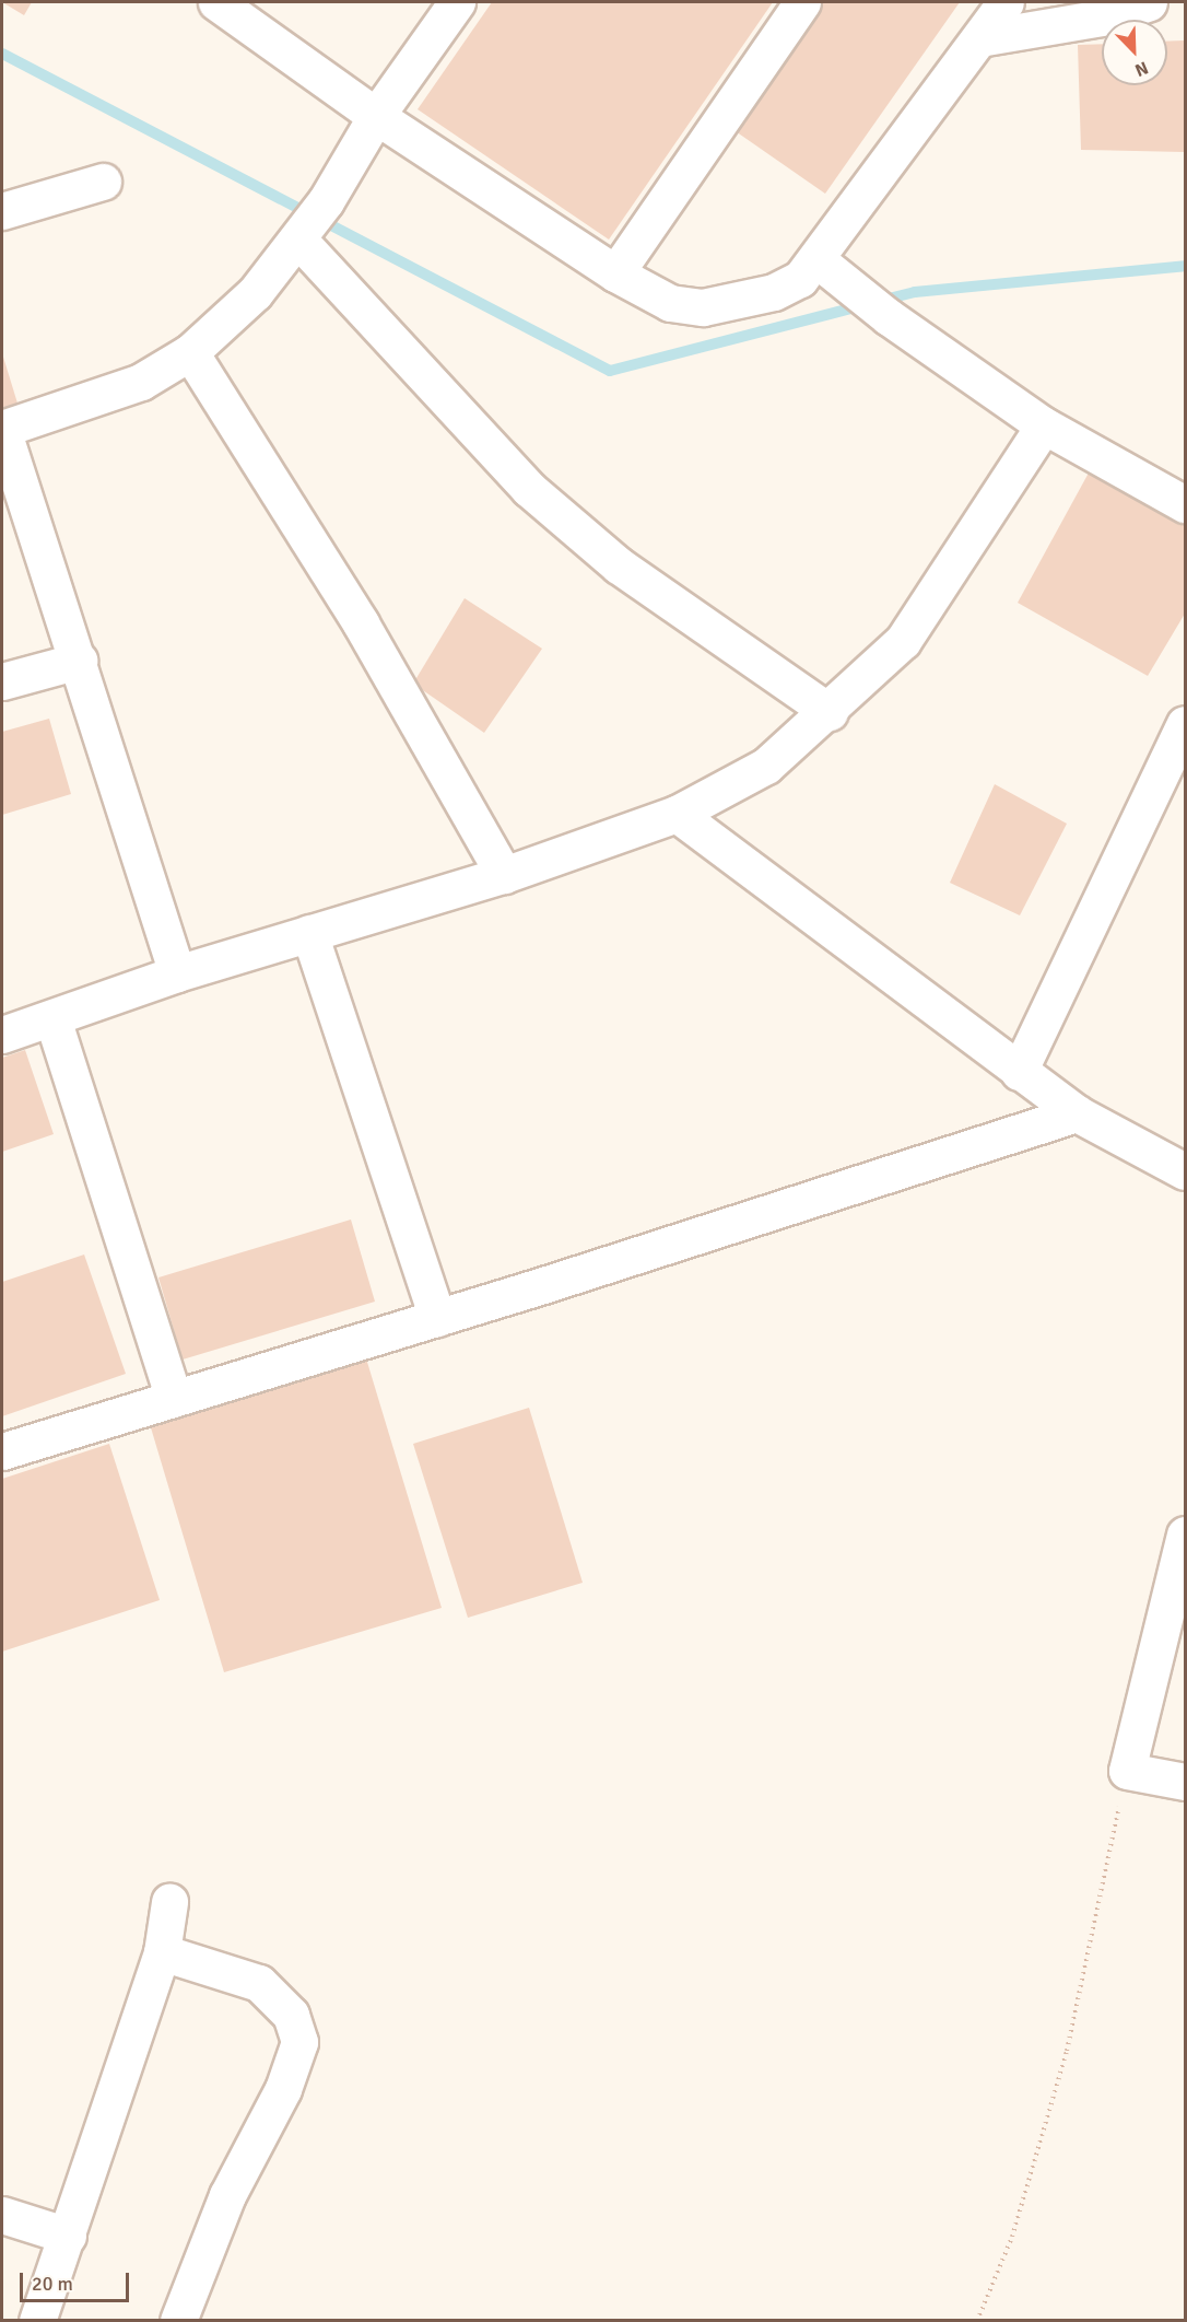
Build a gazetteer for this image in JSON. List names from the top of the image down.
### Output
{
  "scale_bar": "20 m",
  "north": "bottom right"
}
